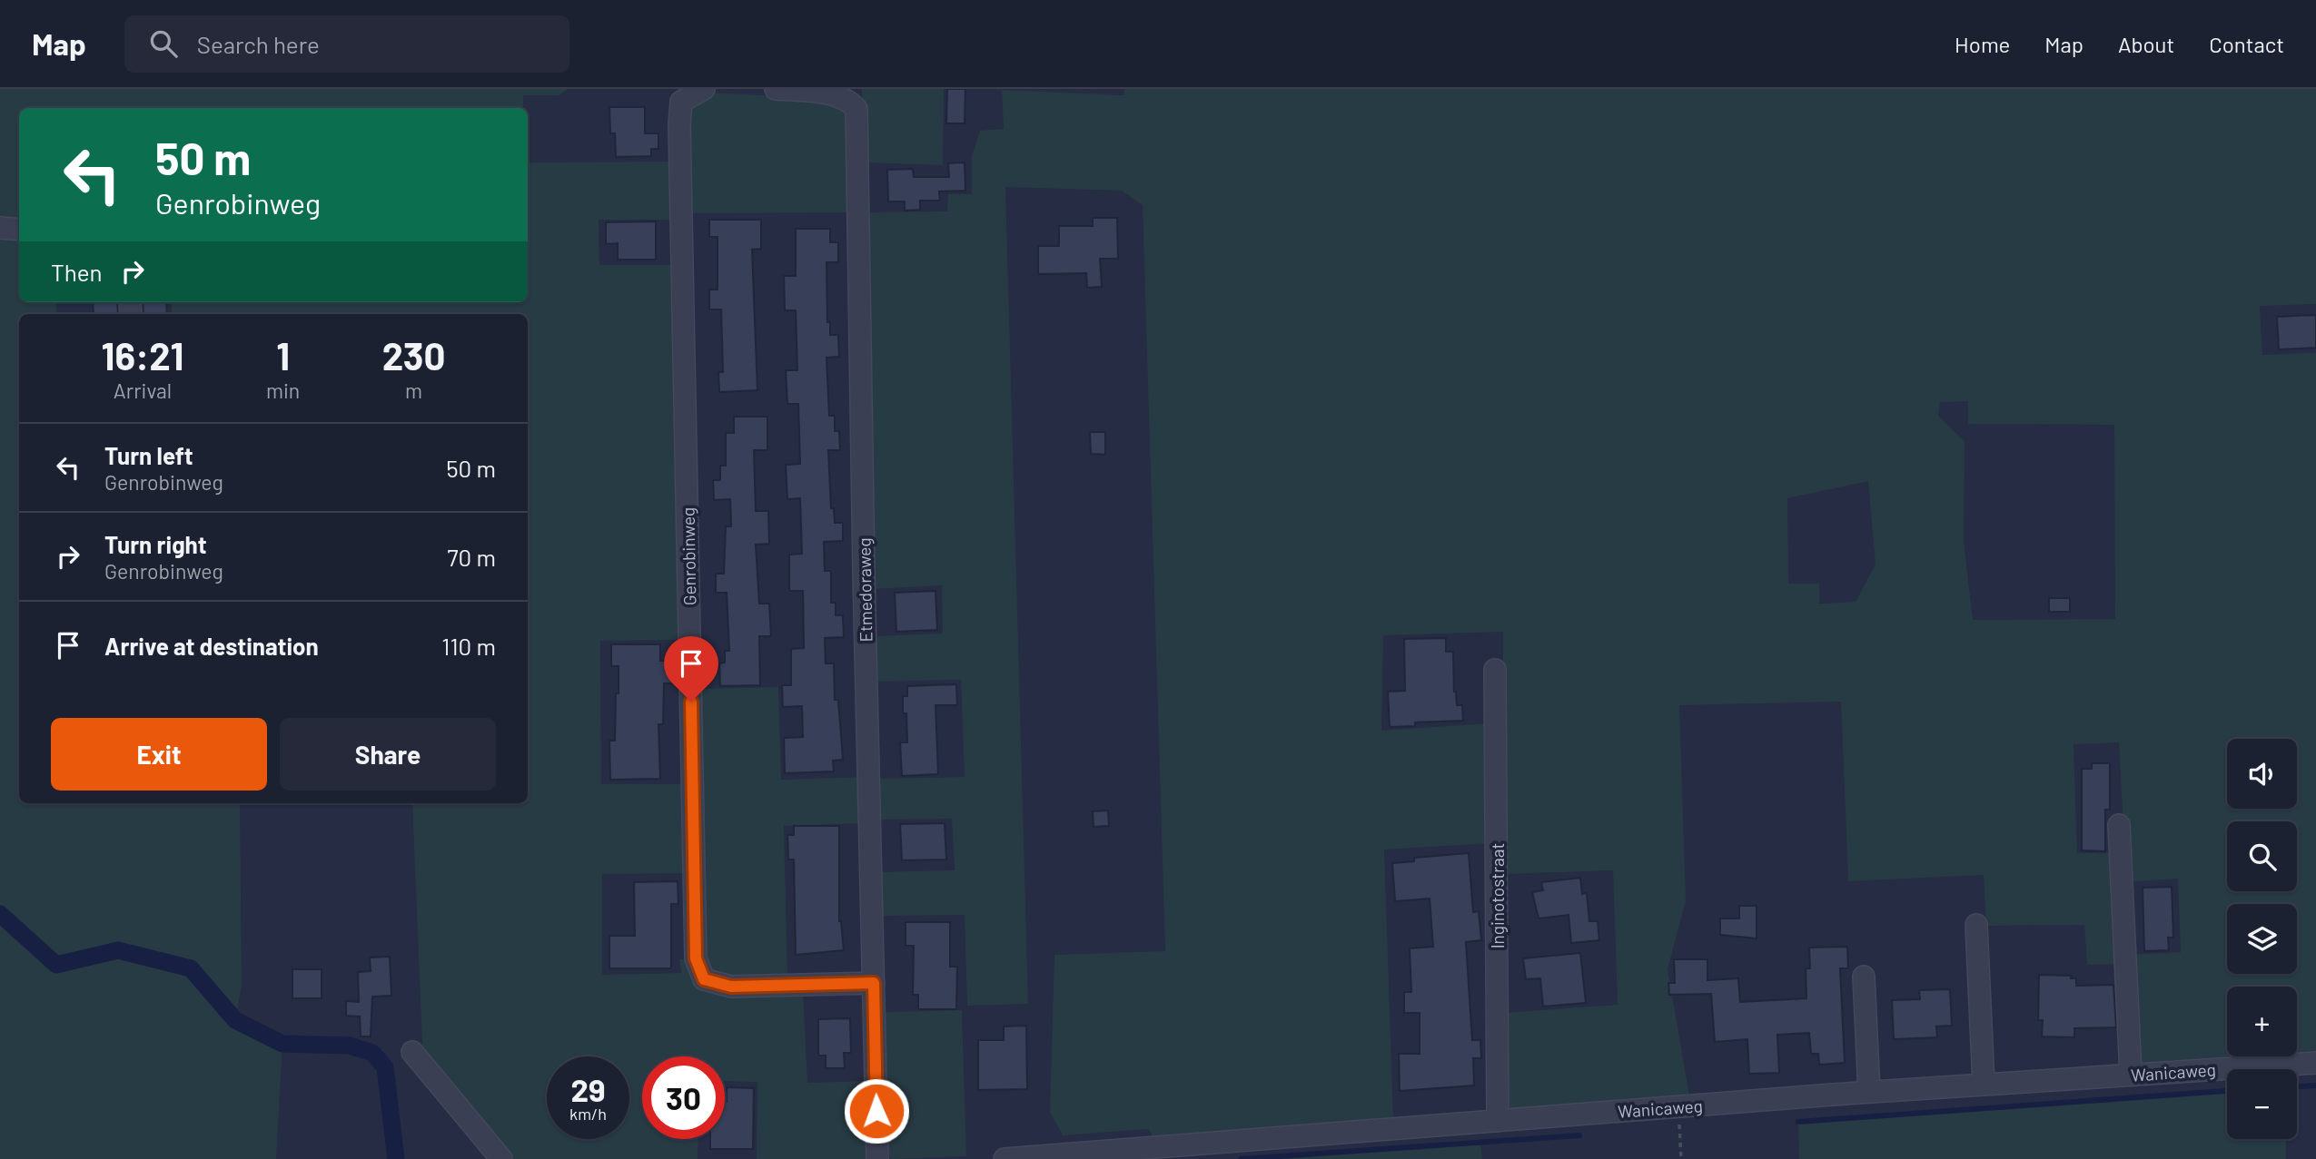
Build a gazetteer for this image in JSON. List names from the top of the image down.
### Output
{
  "streets": {
    "street": [
      "Genrobinweg",
      "Etmedoraweg",
      "Inginotostraat",
      "Wanicaweg"
    ]
  },
  "crossings": [
    ["Genrobinweg", "Etmedoraweg"],
    ["Inginotostraat", "Wanicaweg"]
  ],
  "page": {
    "header": "Map",
    "search": "Search here",
    "nav": [
      "Home",
      "Map",
      "About",
      "Contact"
    ],
    "turn": ["50 m", "Genrobinweg"],
    "then": "Then",
    "eta": [
      "16:21",
      "Arrival",
      "1",
      "min",
      "230",
      "m"
    ],
    "list": [
      {
        "name": "Turn left",
        "note": "Genrobinweg",
        "value": "50 m"
      },
      {
        "name": "Turn right",
        "note": "Genrobinweg",
        "value": "70 m"
      },
      {
        "name": "Arrive at destination",
        "value": "110 m"
      }
    ],
    "buttons": ["Exit", "Share"],
    "map_buttons": ["+", "−"],
    "speed": "29 km/h",
    "limit": "30"
  }
}
